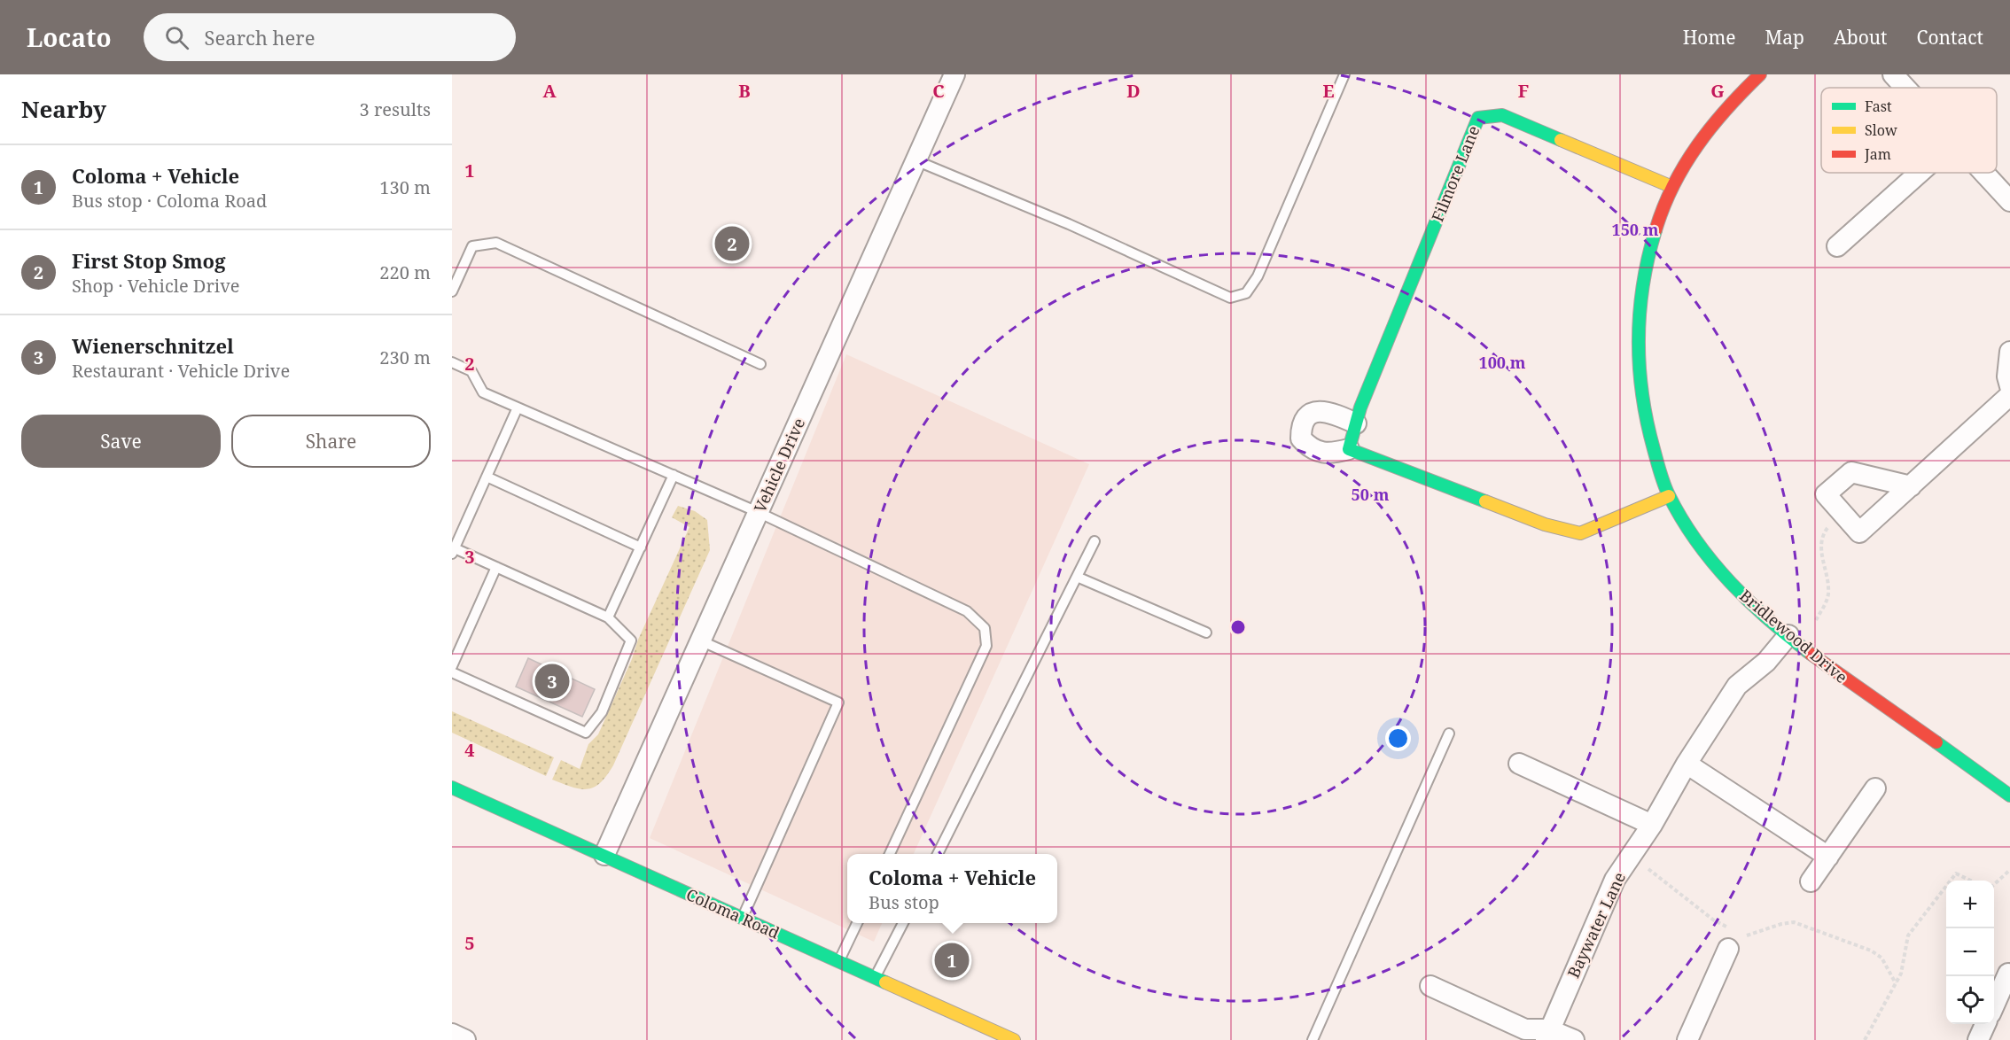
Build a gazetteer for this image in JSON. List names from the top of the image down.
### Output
{
  "streets": {
    "street": [
      "Filmore Lane",
      "Vehicle Drive",
      "Bridlewood Drive",
      "Coloma Road",
      "Baywater Lane"
    ]
  },
  "crossings": [
    ["Filmore Lane", "Bridlewood Drive"],
    ["Vehicle Drive", "Coloma Road"],
    ["Bridlewood Drive", "Baywater Lane"]
  ],
  "legend": ["Fast", "Slow", "Jam"],
  "page": {
    "header": "Locato",
    "search": "Search here",
    "nav": [
      "Home",
      "Map",
      "About",
      "Contact"
    ],
    "heading": ["Nearby", "3 results"],
    "list": [
      {
        "mark": "1",
        "name": "Coloma + Vehicle",
        "note": "Bus stop · Coloma Road",
        "value": "130 m"
      },
      {
        "mark": "2",
        "name": "First Stop Smog",
        "note": "Shop · Vehicle Drive",
        "value": "220 m"
      },
      {
        "mark": "3",
        "name": "Wienerschnitzel",
        "note": "Restaurant · Vehicle Drive",
        "value": "230 m"
      }
    ],
    "pins": ["2", "3", "1"],
    "buttons": ["Save", "Share"],
    "popup": ["Coloma + Vehicle", "Bus stop"],
    "map_buttons": ["+", "−"]
  },
  "grid": {
    "columns": [
      "A",
      "B",
      "C",
      "D",
      "E",
      "F",
      "G"
    ],
    "rows": [
      "1",
      "2",
      "3",
      "4",
      "5"
    ]
  },
  "rings": ["150 m", "100 m", "50 m"]
}
